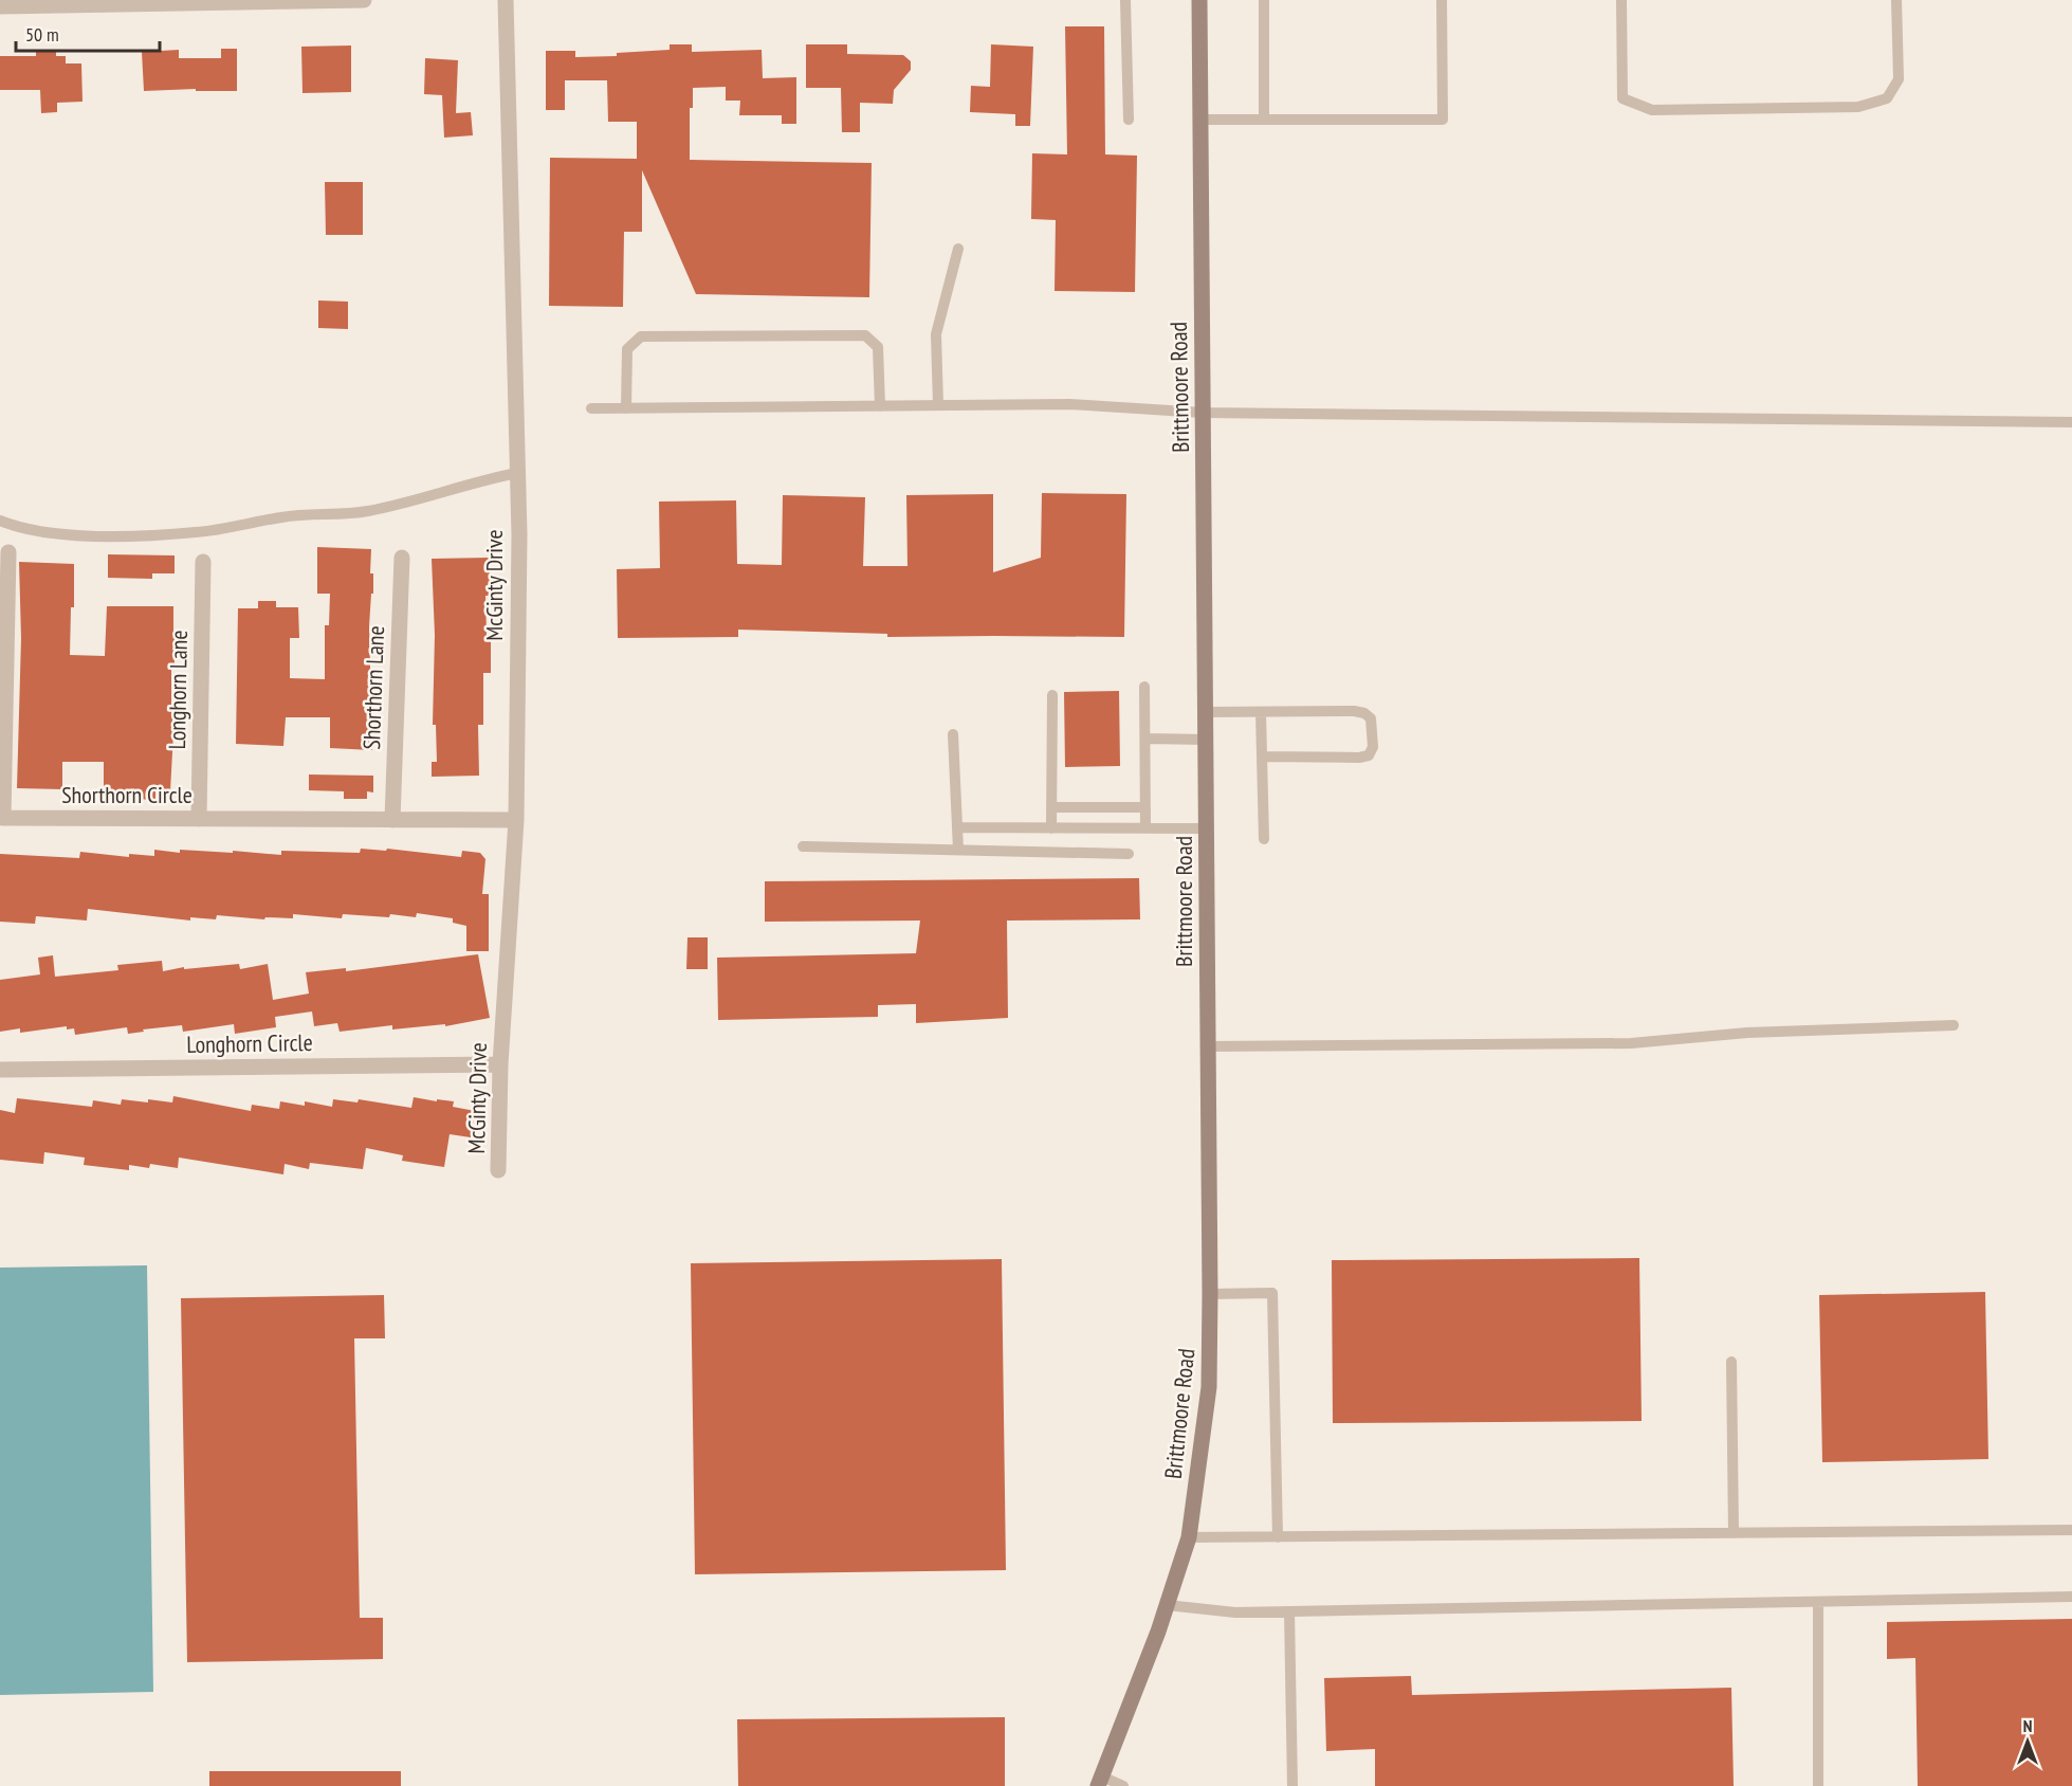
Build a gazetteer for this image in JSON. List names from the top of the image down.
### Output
{
  "streets": {
    "main road": ["Brittmoore Road"],
    "street": [
      "McGinty Drive",
      "Shorthorn Lane",
      "Longhorn Lane",
      "Shorthorn Circle",
      "Longhorn Circle"
    ]
  },
  "crossings": [
    ["McGinty Drive", "Shorthorn Circle"],
    ["McGinty Drive", "Longhorn Circle"],
    ["Shorthorn Lane", "Shorthorn Circle"],
    ["Longhorn Lane", "Shorthorn Circle"]
  ],
  "scale_bar": "50 m",
  "north": "top"
}
